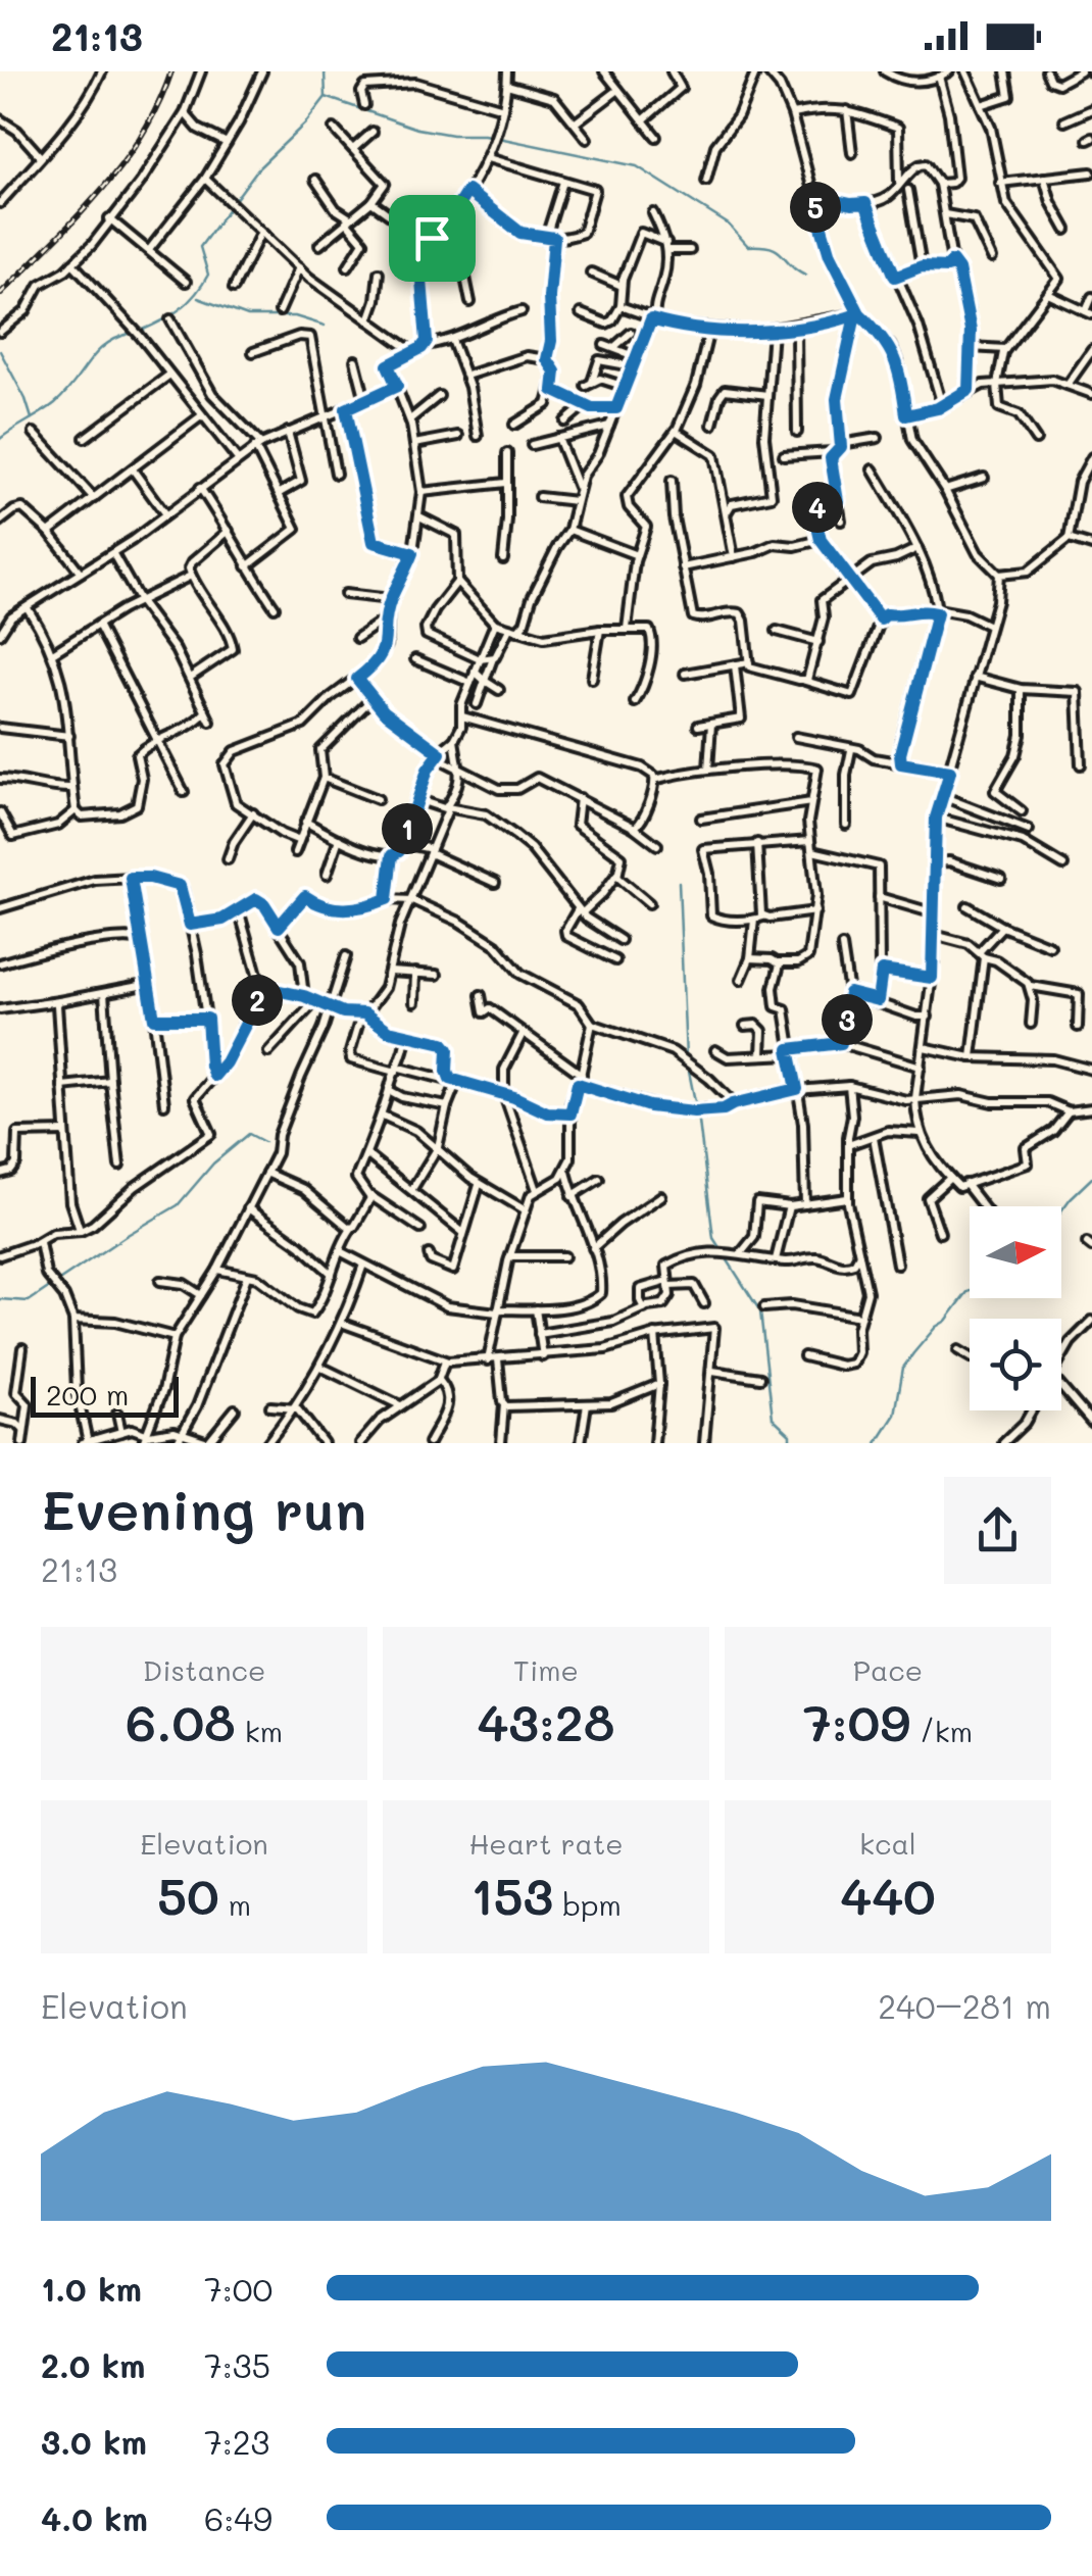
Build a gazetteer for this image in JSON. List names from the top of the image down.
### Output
{
  "scale_bar": "200 m",
  "north": "right",
  "page": {
    "status": "21:13",
    "pins": [
      "5",
      "4",
      "1",
      "2",
      "3"
    ],
    "scale": "200 m",
    "heading": ["Evening run", "21:13"],
    "stats": [
      ["Distance", "6.08 km"],
      ["Time", "43:28"],
      ["Pace", "7:09 /km"],
      ["Elevation", "50 m"],
      ["Heart rate", "153 bpm"],
      ["kcal", "440"]
    ],
    "chart": ["Elevation", "240–281 m"],
    "list": [
      {
        "name": "1.0 km",
        "note": "7:00"
      },
      {
        "name": "2.0 km",
        "note": "7:35"
      },
      {
        "name": "3.0 km",
        "note": "7:23"
      },
      {
        "name": "4.0 km",
        "note": "6:49"
      }
    ]
  }
}
